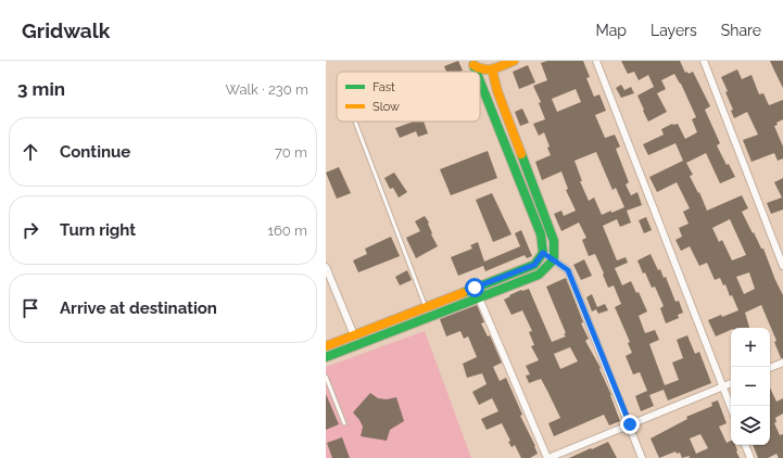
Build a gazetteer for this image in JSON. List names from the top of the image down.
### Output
{
  "legend": ["Fast", "Slow"],
  "page": {
    "header": "Gridwalk",
    "nav": ["Map", "Layers", "Share"],
    "heading": ["3 min", "Walk · 230 m"],
    "list": [
      ["Continue", "70 m"],
      ["Turn right", "160 m"],
      "Arrive at destination"
    ],
    "map_buttons": ["+", "−"]
  }
}
